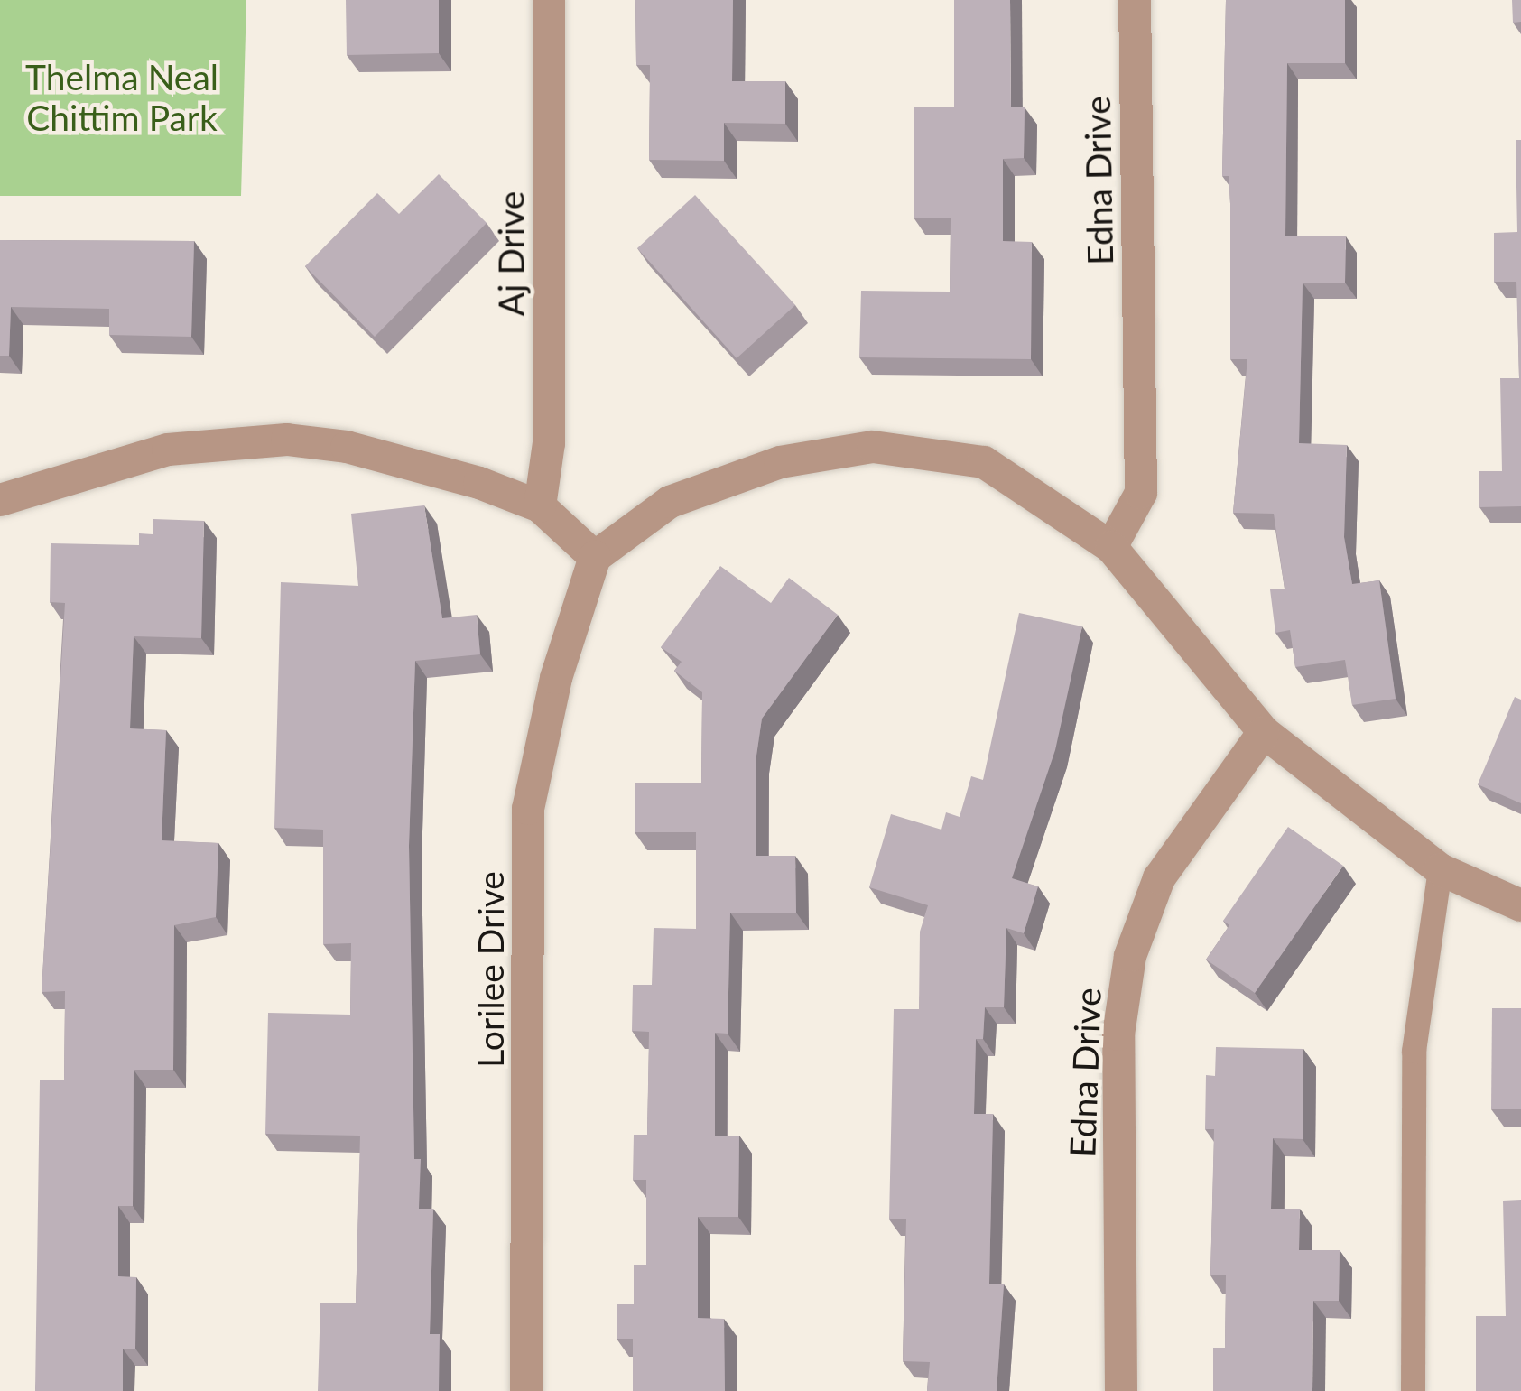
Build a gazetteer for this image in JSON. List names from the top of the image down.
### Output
{
  "streets": {
    "street": ["Edna Drive", "Aj Drive", "Lorilee Drive"]
  },
  "parks": ["Thelma Neal Chittim Park"]
}
